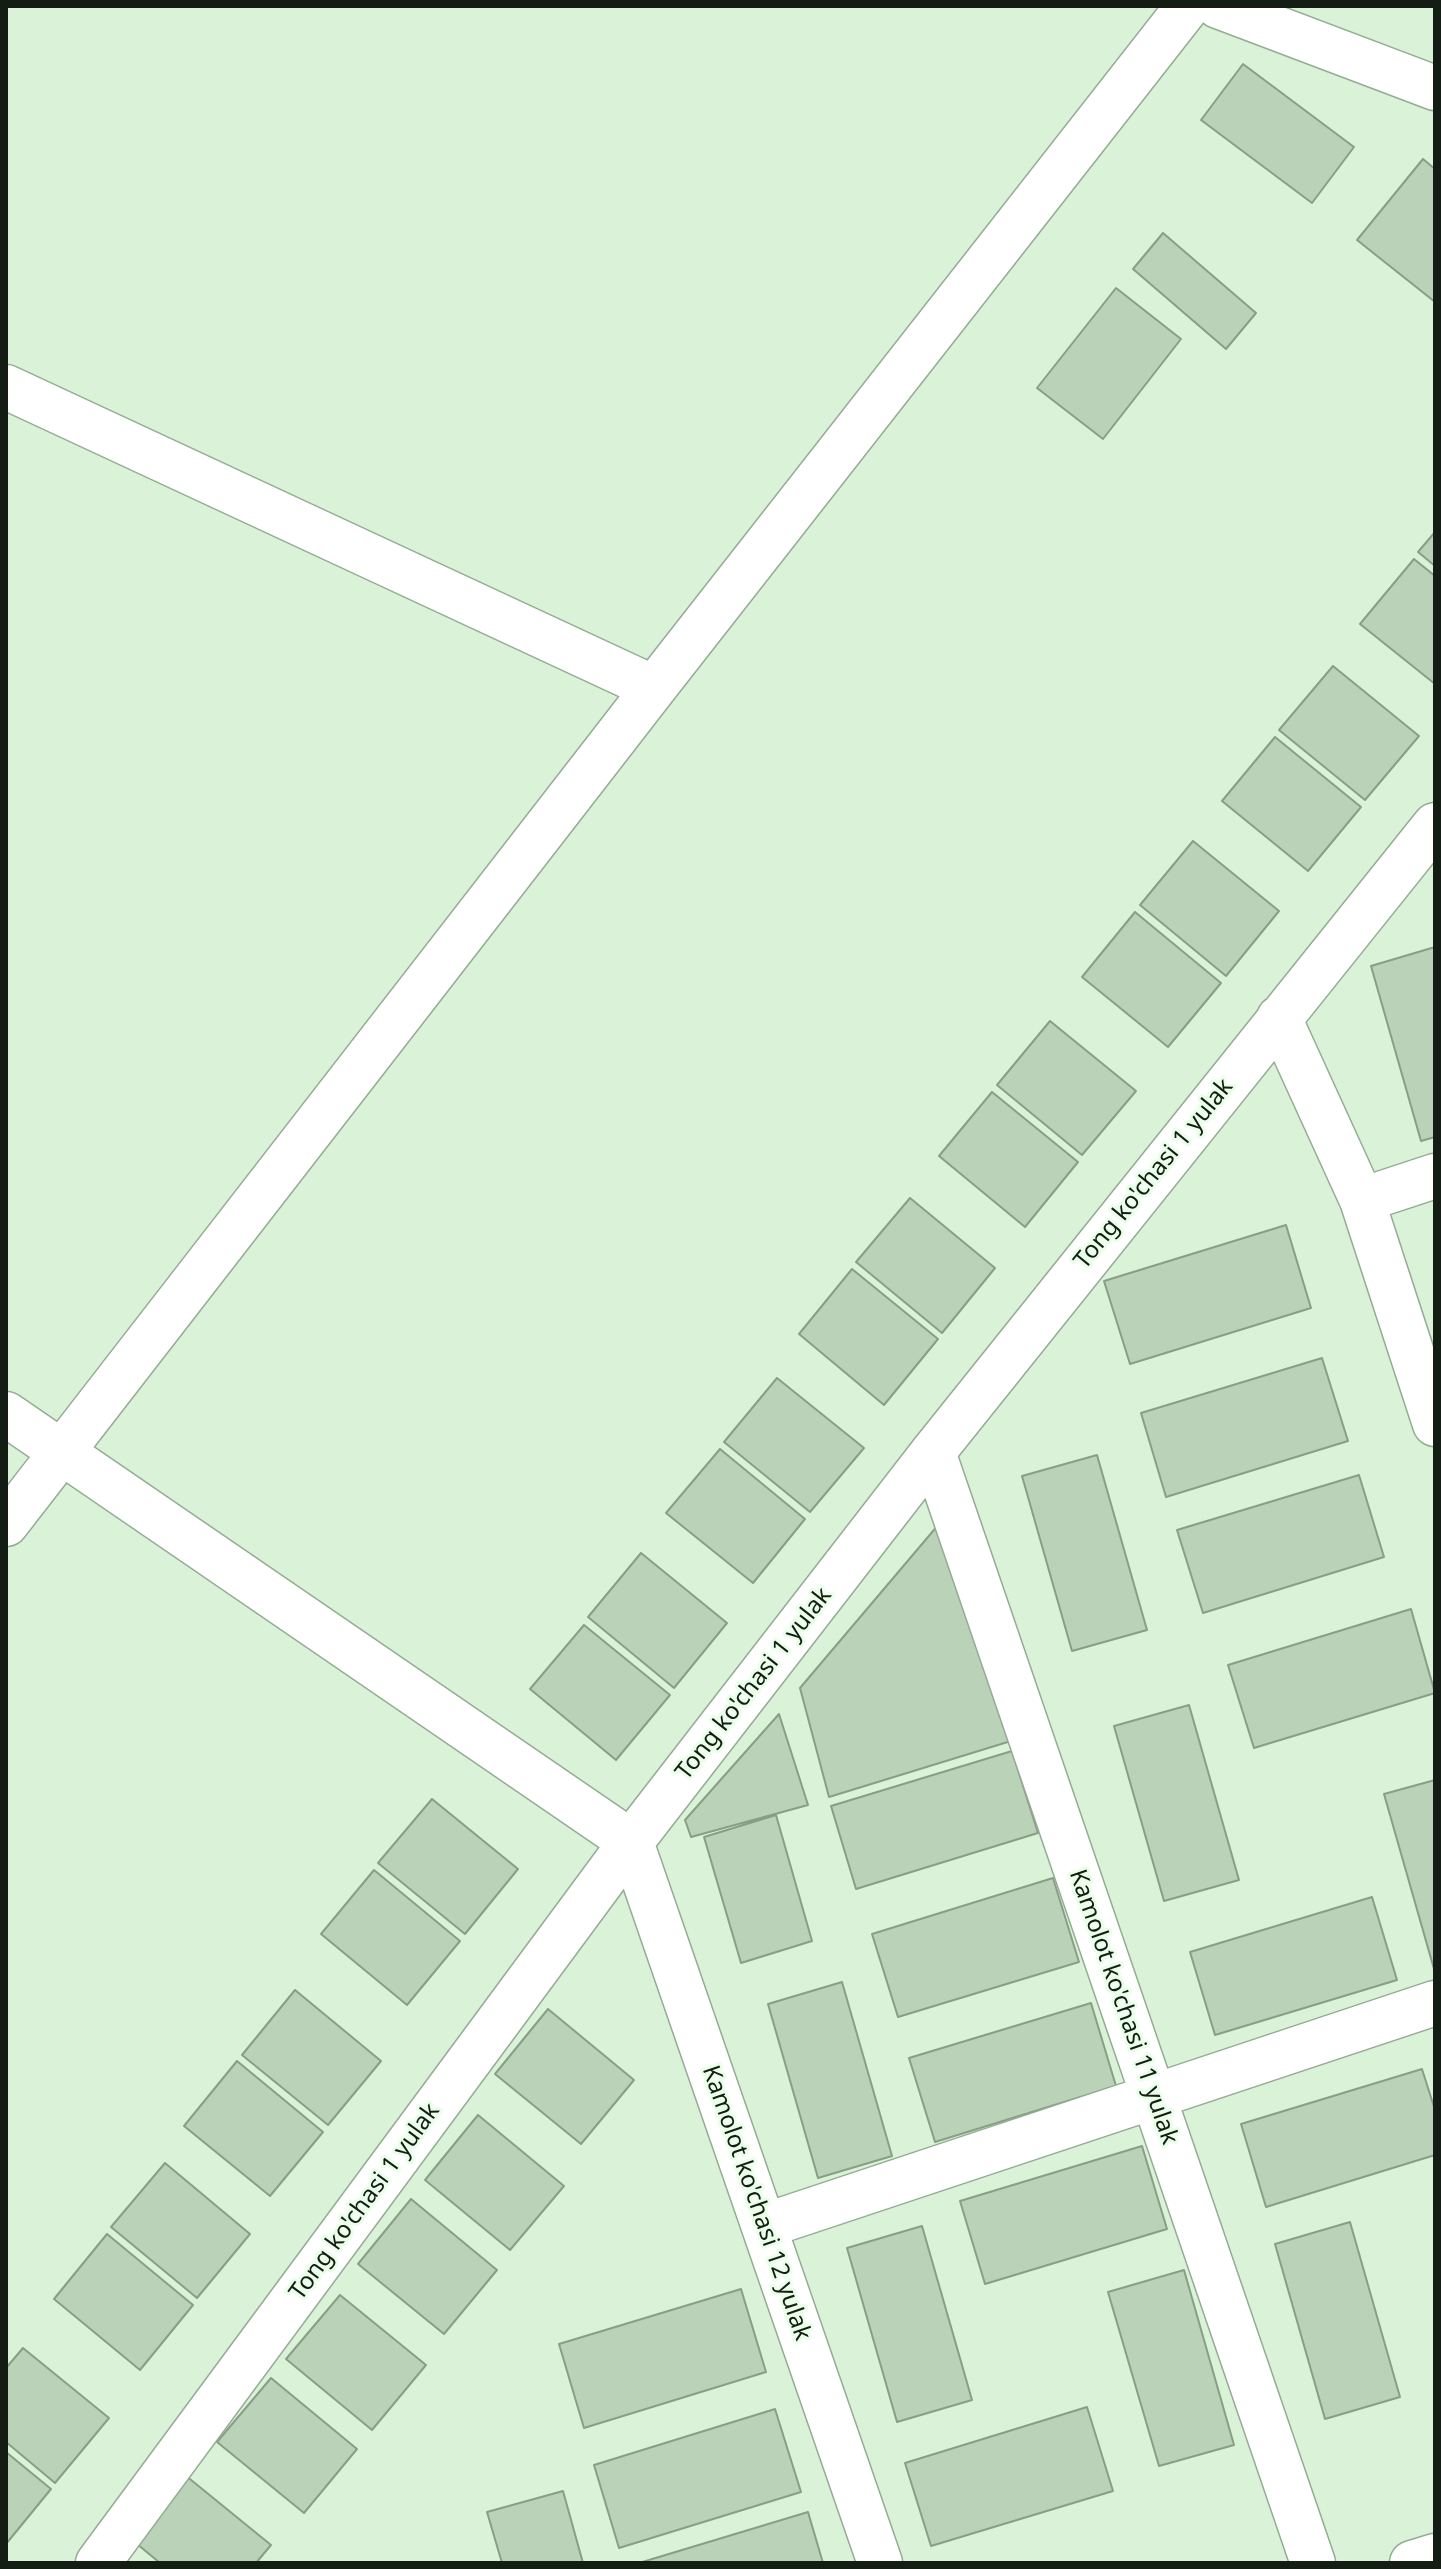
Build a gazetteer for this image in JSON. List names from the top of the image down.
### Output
{
  "streets": {
    "street": ["Tong ko'chasi 1 yulak", "Kamolot ko'chasi 11 yulak", "Kamolot ko'chasi 12 yulak"]
  },
  "crossings": [
    ["Tong ko'chasi 1 yulak", "Kamolot ko'chasi 11 yulak"],
    ["Tong ko'chasi 1 yulak", "Kamolot ko'chasi 12 yulak"]
  ]
}
